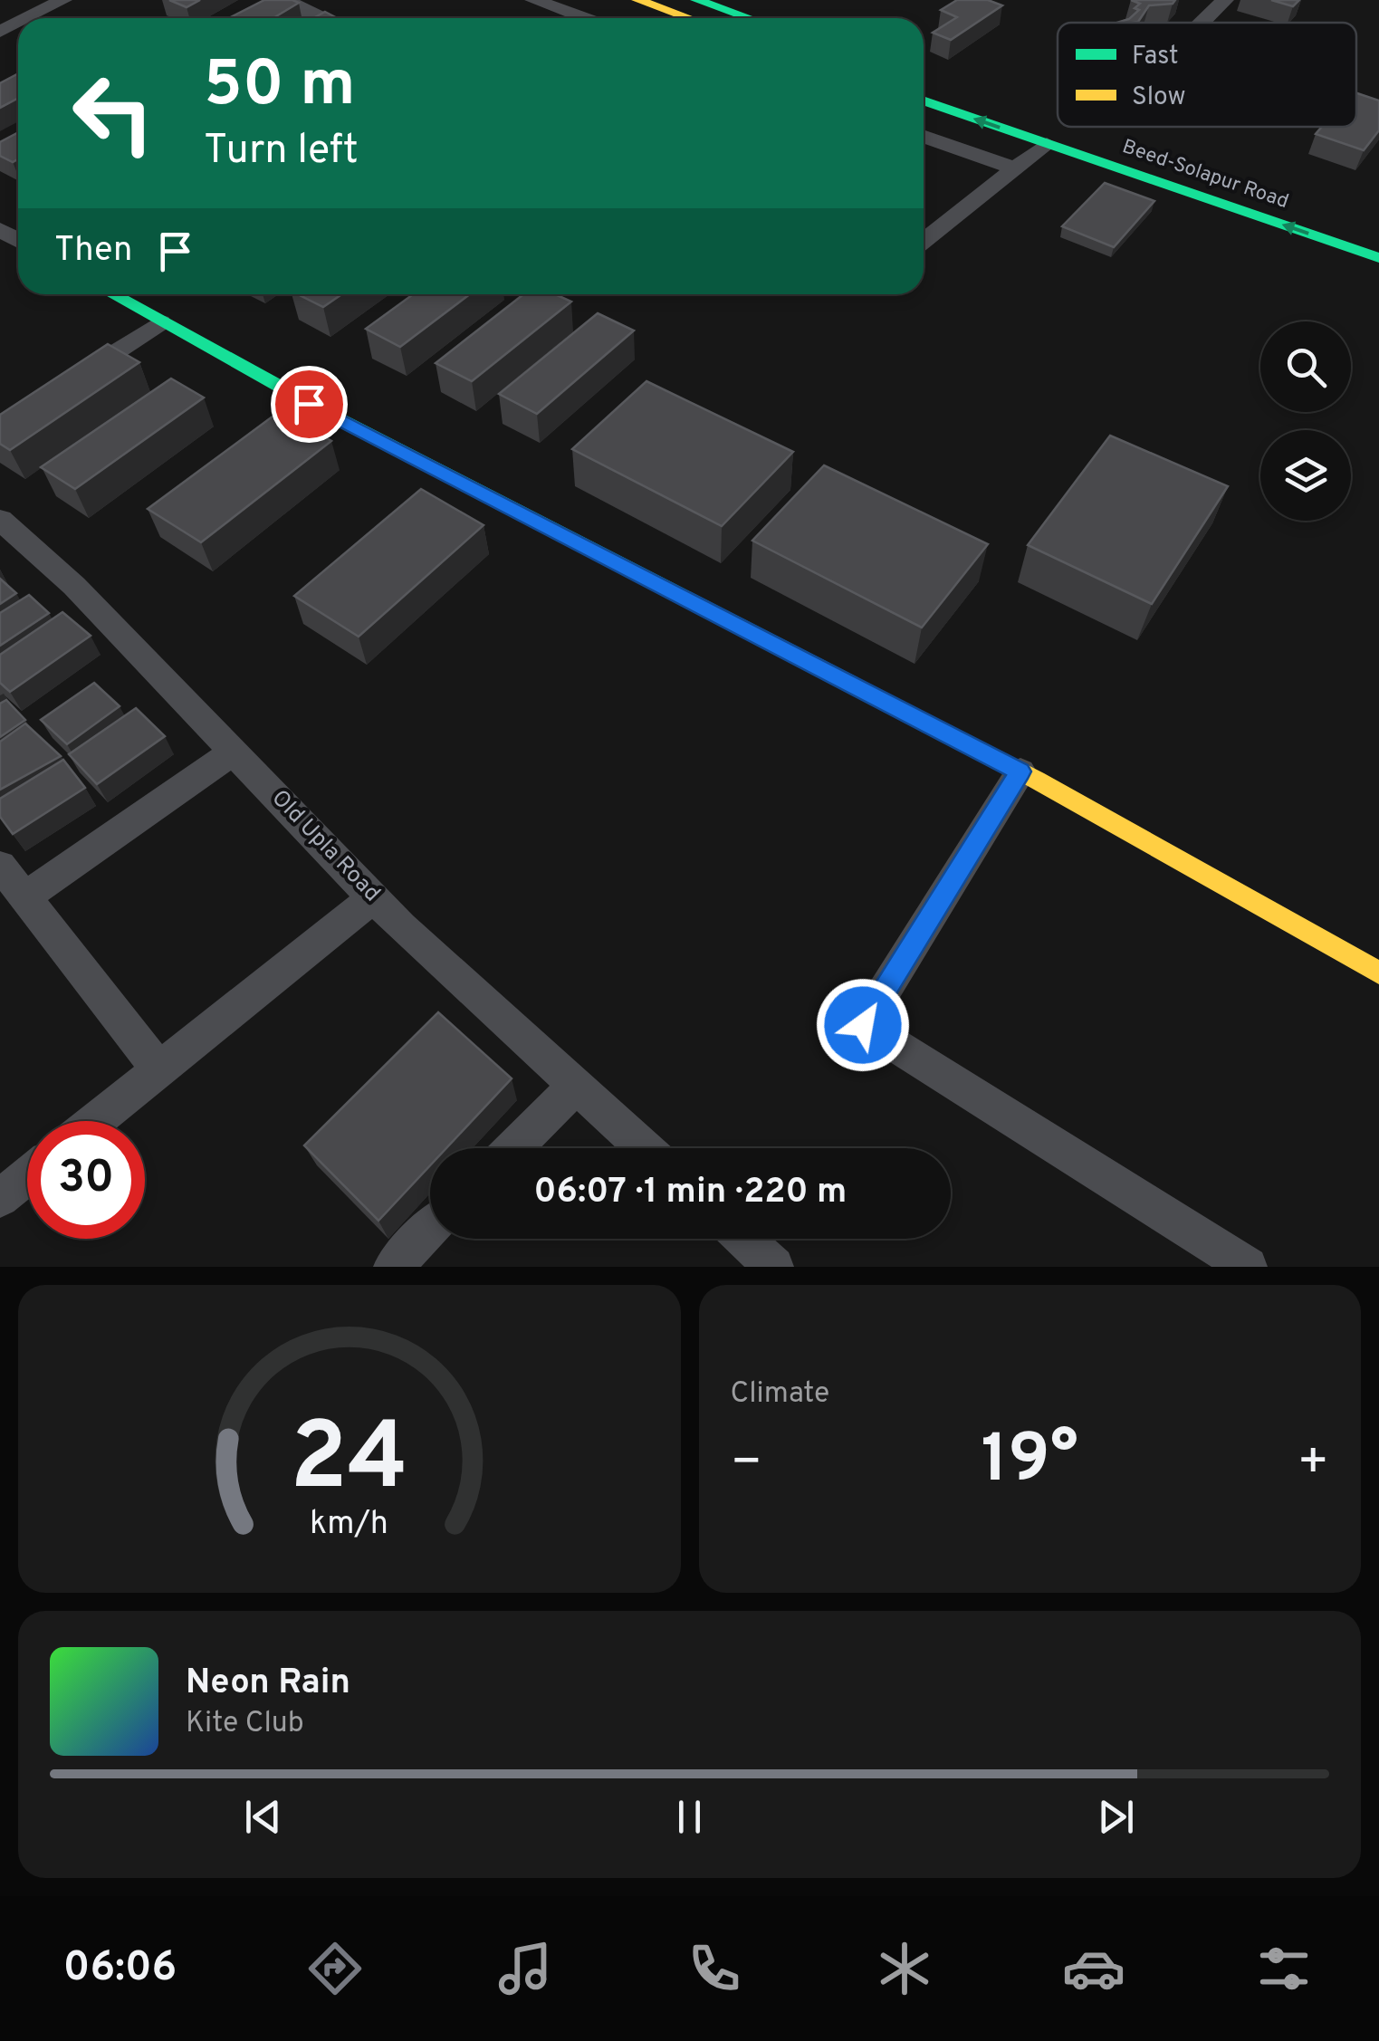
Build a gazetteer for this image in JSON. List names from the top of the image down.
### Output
{
  "streets": {
    "street": ["Beed-Solapur Road", "Old Upla Road"]
  },
  "legend": ["Fast", "Slow"],
  "page": {
    "turn": ["50 m", "Turn left"],
    "then": "Then",
    "limit": "30",
    "trip": "06:07 · 1 min · 220 m",
    "tile": "Climate",
    "heat": ["−", "19°", "+"],
    "song": ["Neon Rain", "Kite Club"],
    "tabs": "06:06",
    "gauge": ["24", "km/h"]
  }
}
